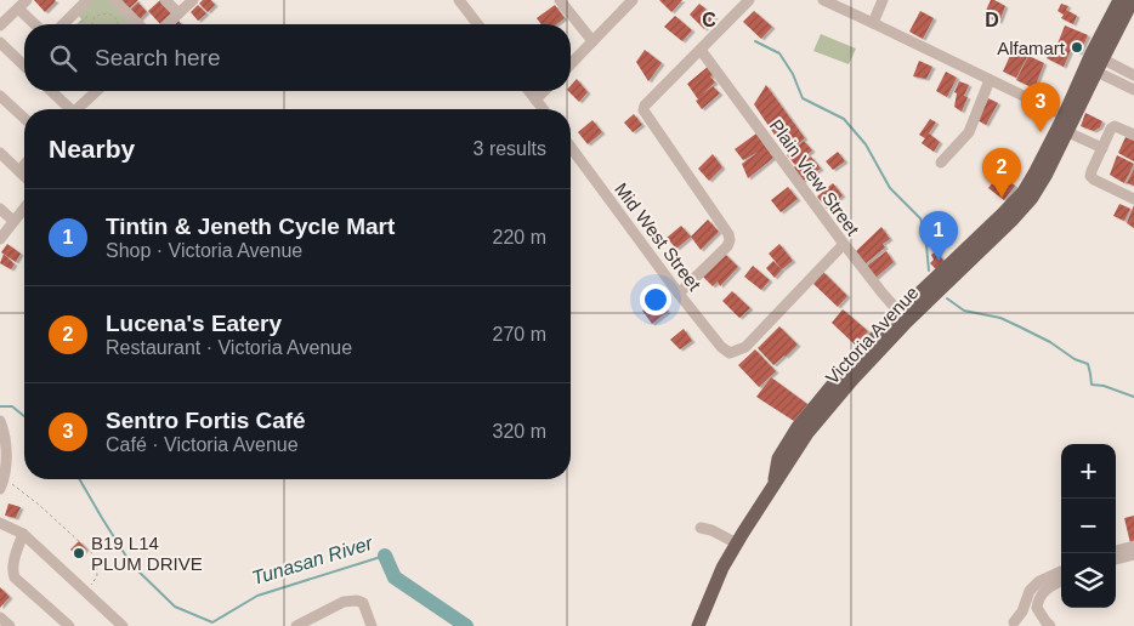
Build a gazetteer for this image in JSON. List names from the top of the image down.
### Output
{
  "streets": {
    "main road": ["Victoria Avenue"],
    "street": ["Plain View Street", "Mid West Street"]
  },
  "crossings": [
    ["Plain View Street", "Mid West Street"],
    ["Plain View Street", "Victoria Avenue"]
  ],
  "water": ["Tunasan River"],
  "places": ["Alfamart", "B19 L14 PLUM DRIVE"],
  "page": {
    "search": "Search here",
    "pins": ["3", "2", "1"],
    "heading": ["Nearby", "3 results"],
    "list": [
      {
        "mark": "1",
        "name": "Tintin & Jeneth Cycle Mart",
        "note": "Shop · Victoria Avenue",
        "value": "220 m"
      },
      {
        "mark": "2",
        "name": "Lucena's Eatery",
        "note": "Restaurant · Victoria Avenue",
        "value": "270 m"
      },
      {
        "mark": "3",
        "name": "Sentro Fortis Café",
        "note": "Café · Victoria Avenue",
        "value": "320 m"
      }
    ],
    "map_buttons": ["+", "−"]
  },
  "grid": {
    "columns": ["C", "D"]
  }
}
